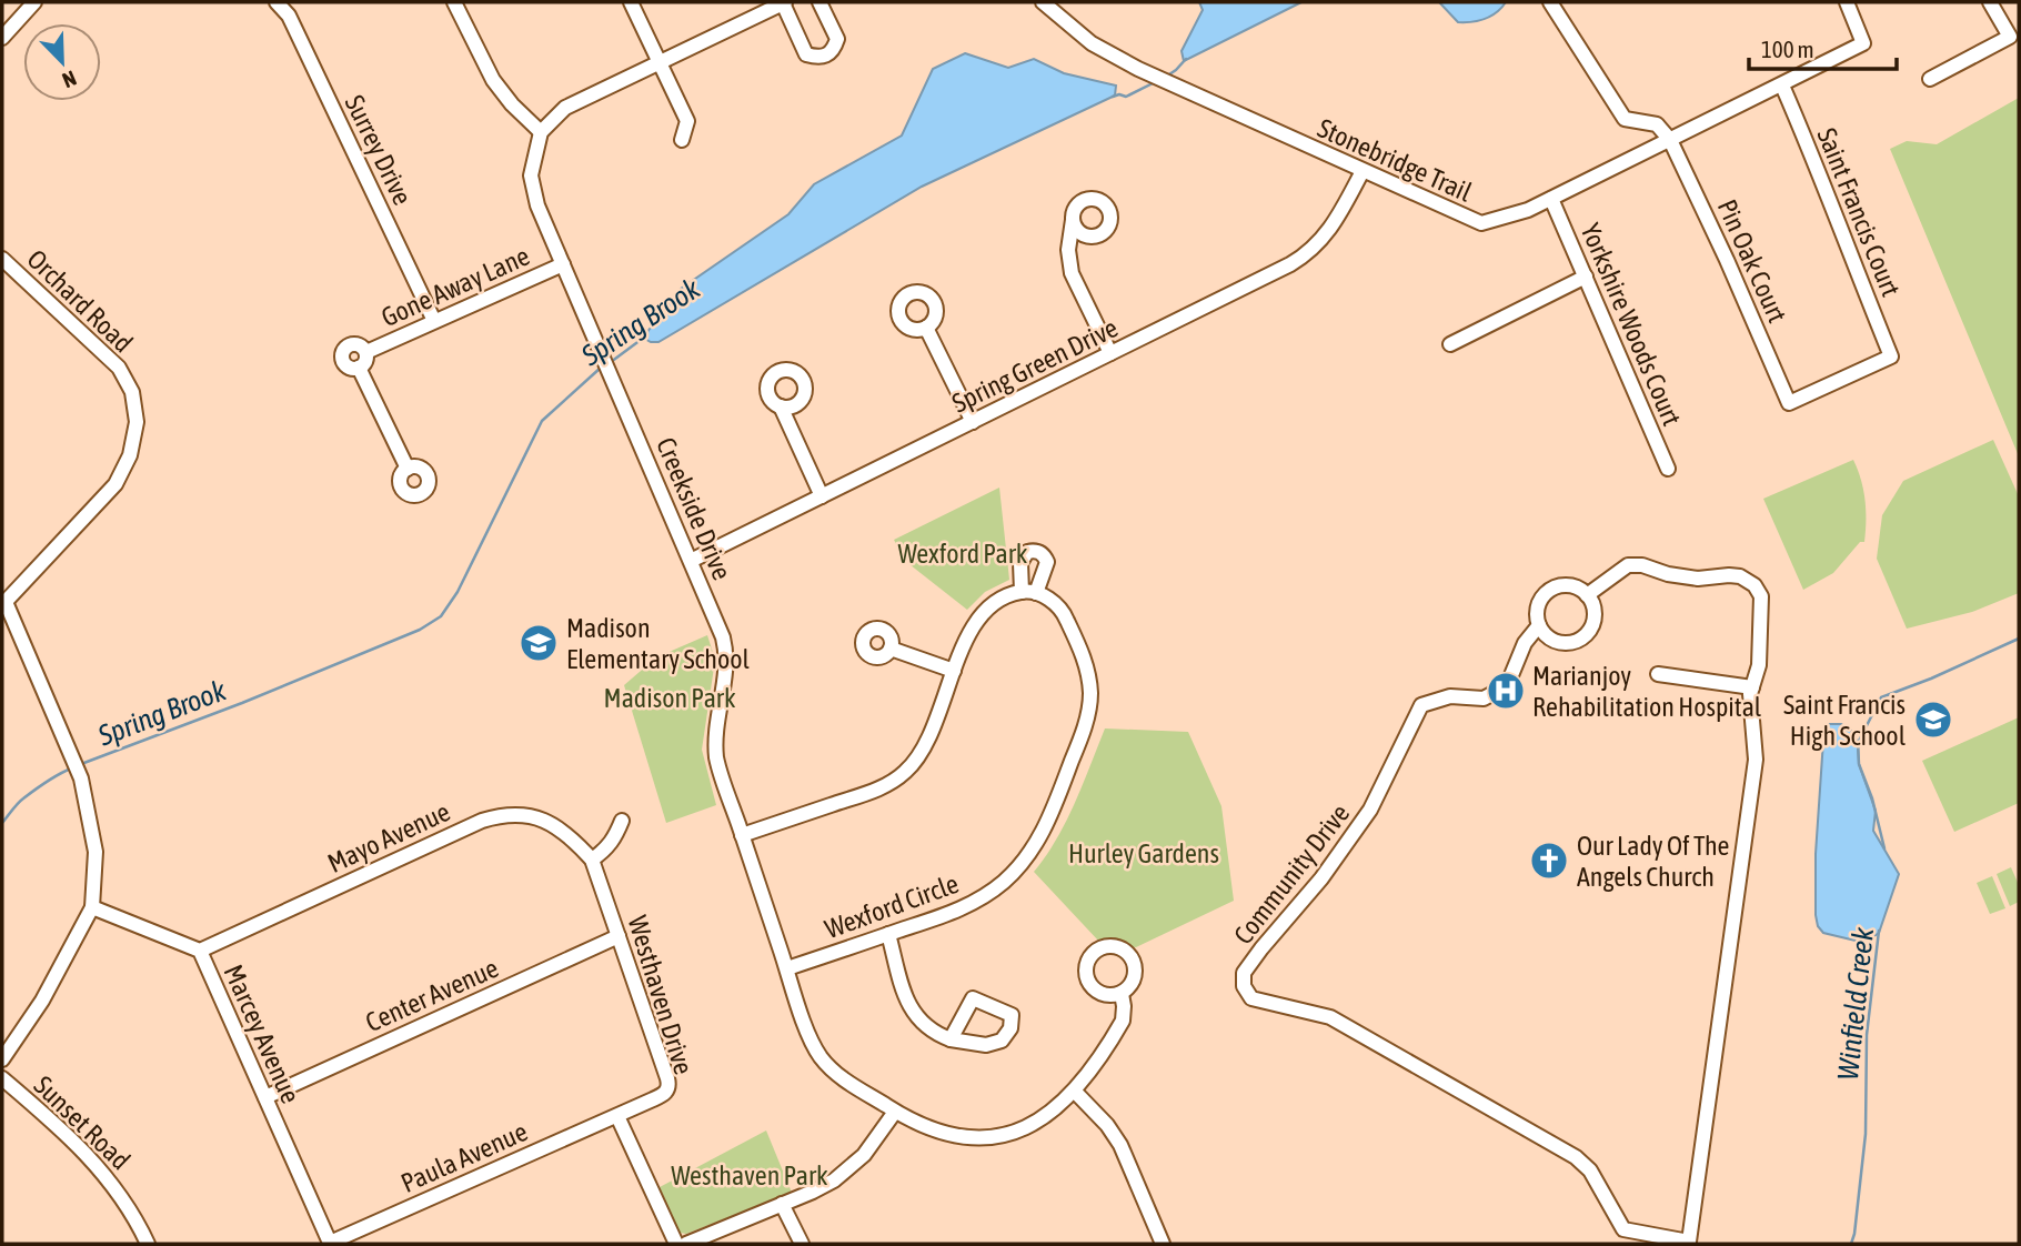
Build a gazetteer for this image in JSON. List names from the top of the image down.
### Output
{
  "streets": {
    "street": [
      "Surrey Drive",
      "Stonebridge Trail",
      "Saint Francis Court",
      "Pin Oak Court",
      "Gone Away Lane",
      "Orchard Road",
      "Yorkshire Woods Court",
      "Spring Green Drive",
      "Creekside Drive",
      "Mayo Avenue",
      "Community Drive",
      "Wexford Circle",
      "Center Avenue",
      "Westhaven Drive",
      "Marcey Avenue",
      "Sunset Road",
      "Paula Avenue"
    ]
  },
  "crossings": [
    ["Surrey Drive", "Gone Away Lane"],
    ["Stonebridge Trail", "Saint Francis Court"],
    ["Stonebridge Trail", "Pin Oak Court"],
    ["Stonebridge Trail", "Yorkshire Woods Court"],
    ["Stonebridge Trail", "Spring Green Drive"],
    ["Saint Francis Court", "Pin Oak Court"],
    ["Gone Away Lane", "Creekside Drive"],
    ["Spring Green Drive", "Creekside Drive"],
    ["Creekside Drive", "Wexford Circle"],
    ["Mayo Avenue", "Westhaven Drive"],
    ["Mayo Avenue", "Marcey Avenue"],
    ["Center Avenue", "Westhaven Drive"],
    ["Center Avenue", "Marcey Avenue"],
    ["Westhaven Drive", "Paula Avenue"],
    ["Marcey Avenue", "Paula Avenue"]
  ],
  "water": ["Spring Brook", "Winfield Creek"],
  "parks": [
    "Wexford Park",
    "Madison Park",
    "Hurley Gardens",
    "Westhaven Park"
  ],
  "places": {
    "school or university": ["Madison Elementary School", "Saint Francis High School"],
    "hospital": ["Marianjoy Rehabilitation Hospital"],
    "church": ["Our Lady Of The Angels Church"]
  },
  "scale_bar": "100 m",
  "north": "bottom right"
}
